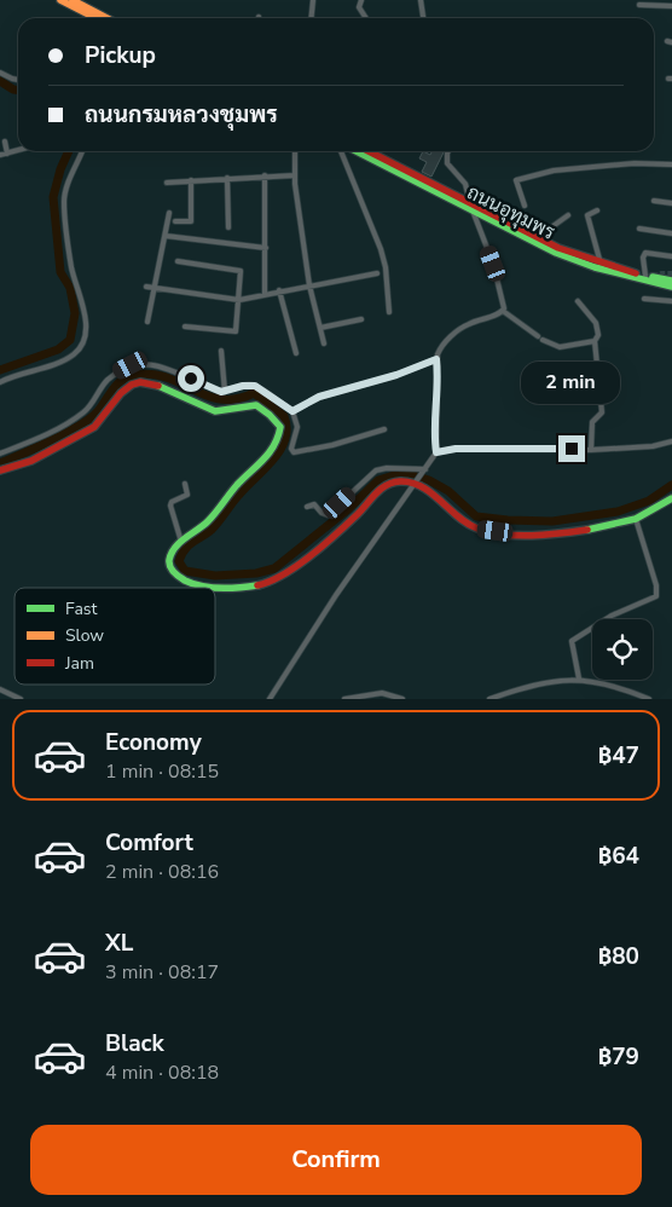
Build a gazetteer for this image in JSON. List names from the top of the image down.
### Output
{
  "streets": {
    "street": ["ถนนอุทุมพร"]
  },
  "legend": ["Fast", "Slow", "Jam"],
  "page": {
    "banner": ["Pickup", "ถนนกรมหลวงชุมพร"],
    "bubble": "2 min",
    "list": [
      {
        "name": "Economy",
        "note": "1 min · 08:15",
        "value": "฿47"
      },
      {
        "name": "Comfort",
        "note": "2 min · 08:16",
        "value": "฿64"
      },
      {
        "name": "XL",
        "note": "3 min · 08:17",
        "value": "฿80"
      },
      {
        "name": "Black",
        "note": "4 min · 08:18",
        "value": "฿79"
      }
    ],
    "buttons": "Confirm"
  }
}
